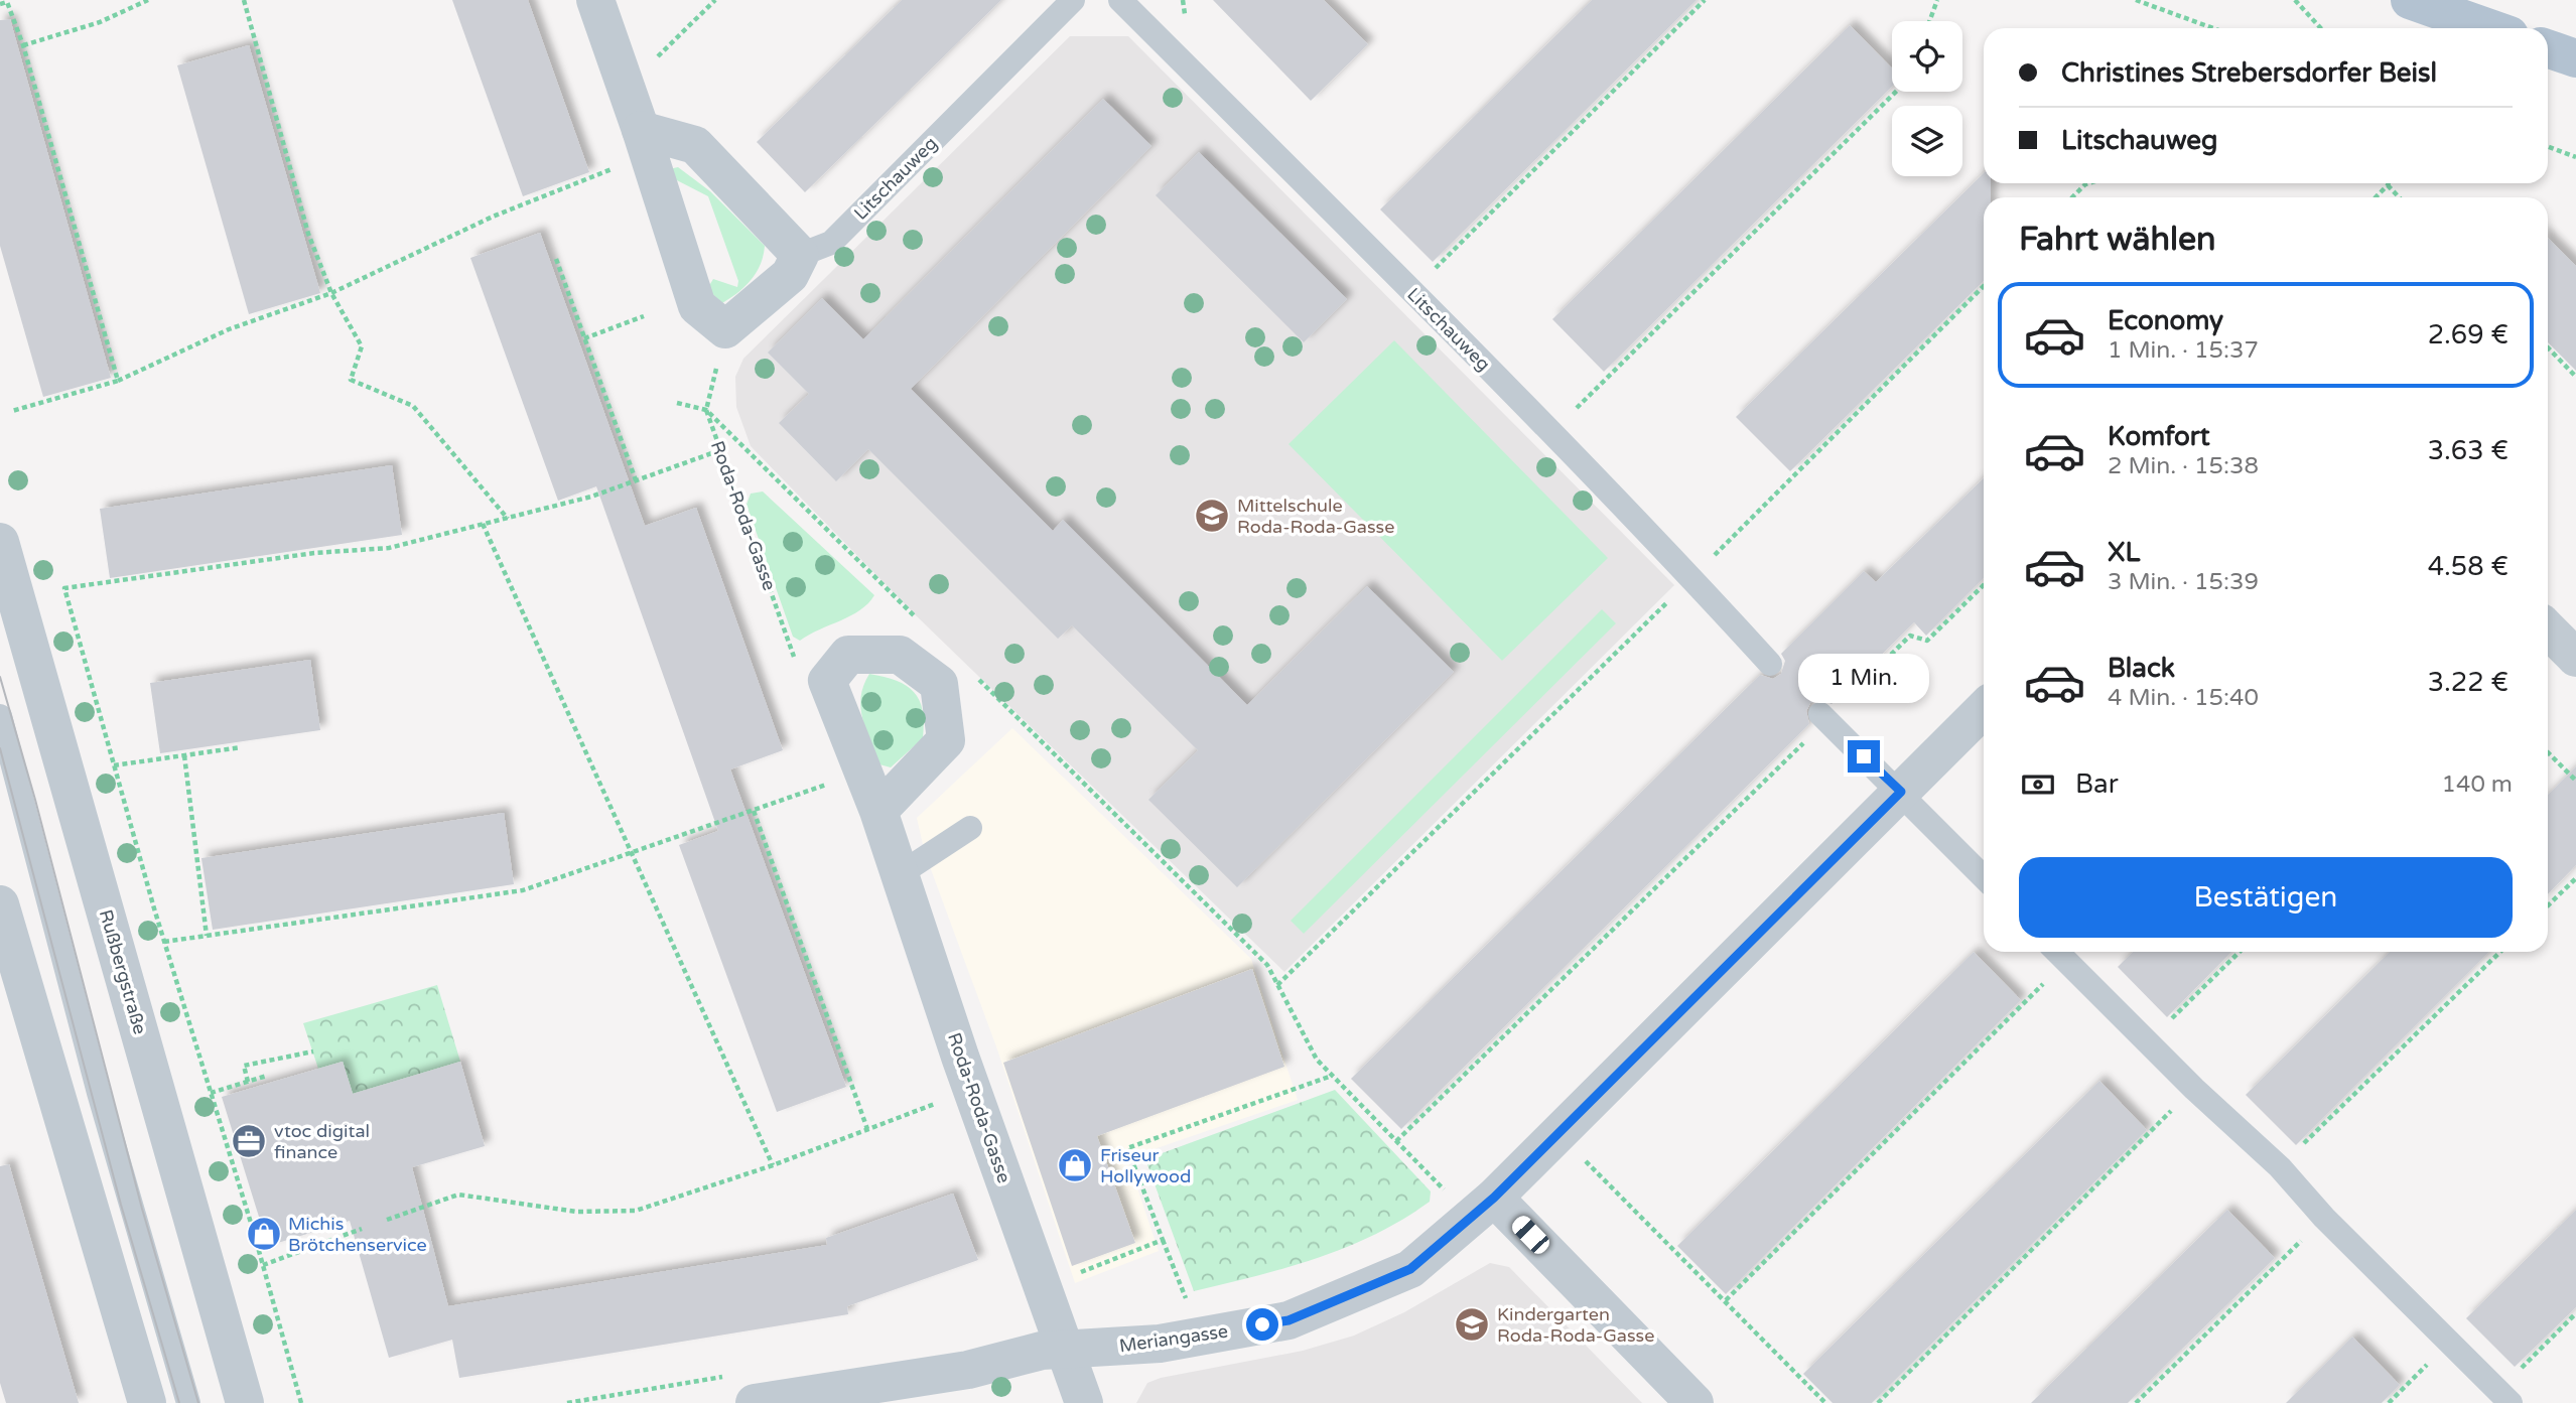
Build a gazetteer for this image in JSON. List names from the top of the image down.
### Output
{
  "streets": {
    "street": ["Roda-Roda-Gasse", "Rußbergstraße", "Meriangasse"],
    "lane": ["Litschauweg"]
  },
  "crossings": [
    ["Roda-Roda-Gasse", "Meriangasse"]
  ],
  "places": {
    "school or university": ["Mittelschule Roda-Roda-Gasse", "Kindergarten Roda-Roda-Gasse"],
    "office": ["vtoc digital finance"],
    "shop": ["Friseur Hollywood", "Michis Brötchenservice"]
  },
  "page": {
    "banner": ["Christines Strebersdorfer Beisl", "Litschauweg"],
    "heading": "Fahrt wählen",
    "list": [
      {
        "name": "Economy",
        "note": "1 Min. · 15:37",
        "value": "2.69 €"
      },
      {
        "name": "Komfort",
        "note": "2 Min. · 15:38",
        "value": "3.63 €"
      },
      {
        "name": "XL",
        "note": "3 Min. · 15:39",
        "value": "4.58 €"
      },
      {
        "name": "Black",
        "note": "4 Min. · 15:40",
        "value": "3.22 €"
      }
    ],
    "bubble": "1 Min.",
    "pay": ["Bar", "140 m"],
    "buttons": "Bestätigen"
  }
}
